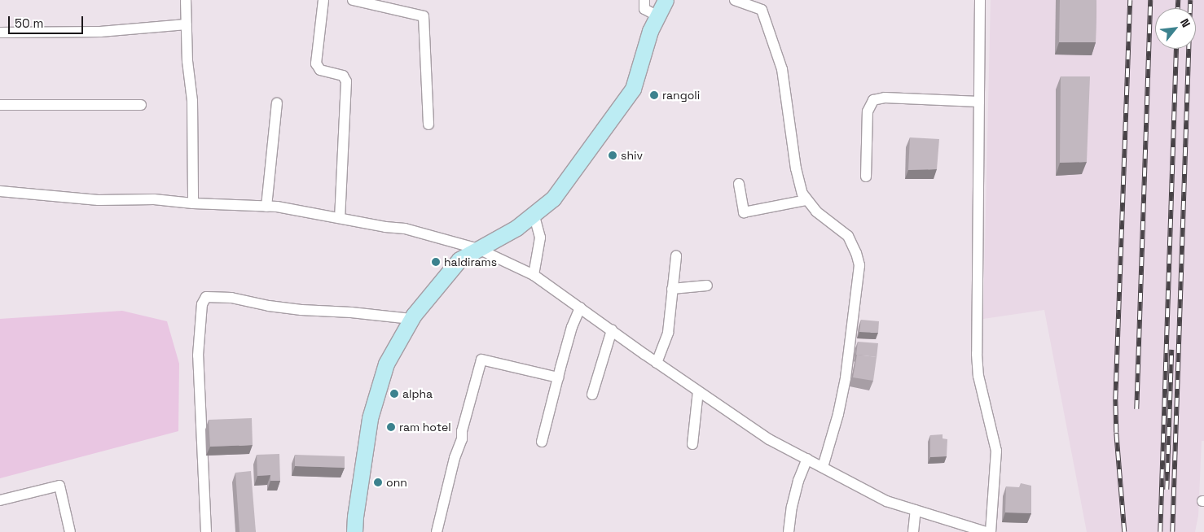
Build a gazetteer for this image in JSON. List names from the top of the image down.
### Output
{
  "places": [
    "rangoli",
    "shiv",
    "haldirams",
    "alpha",
    "ram hotel",
    "onn"
  ],
  "scale_bar": "50 m",
  "north": "top right"
}
